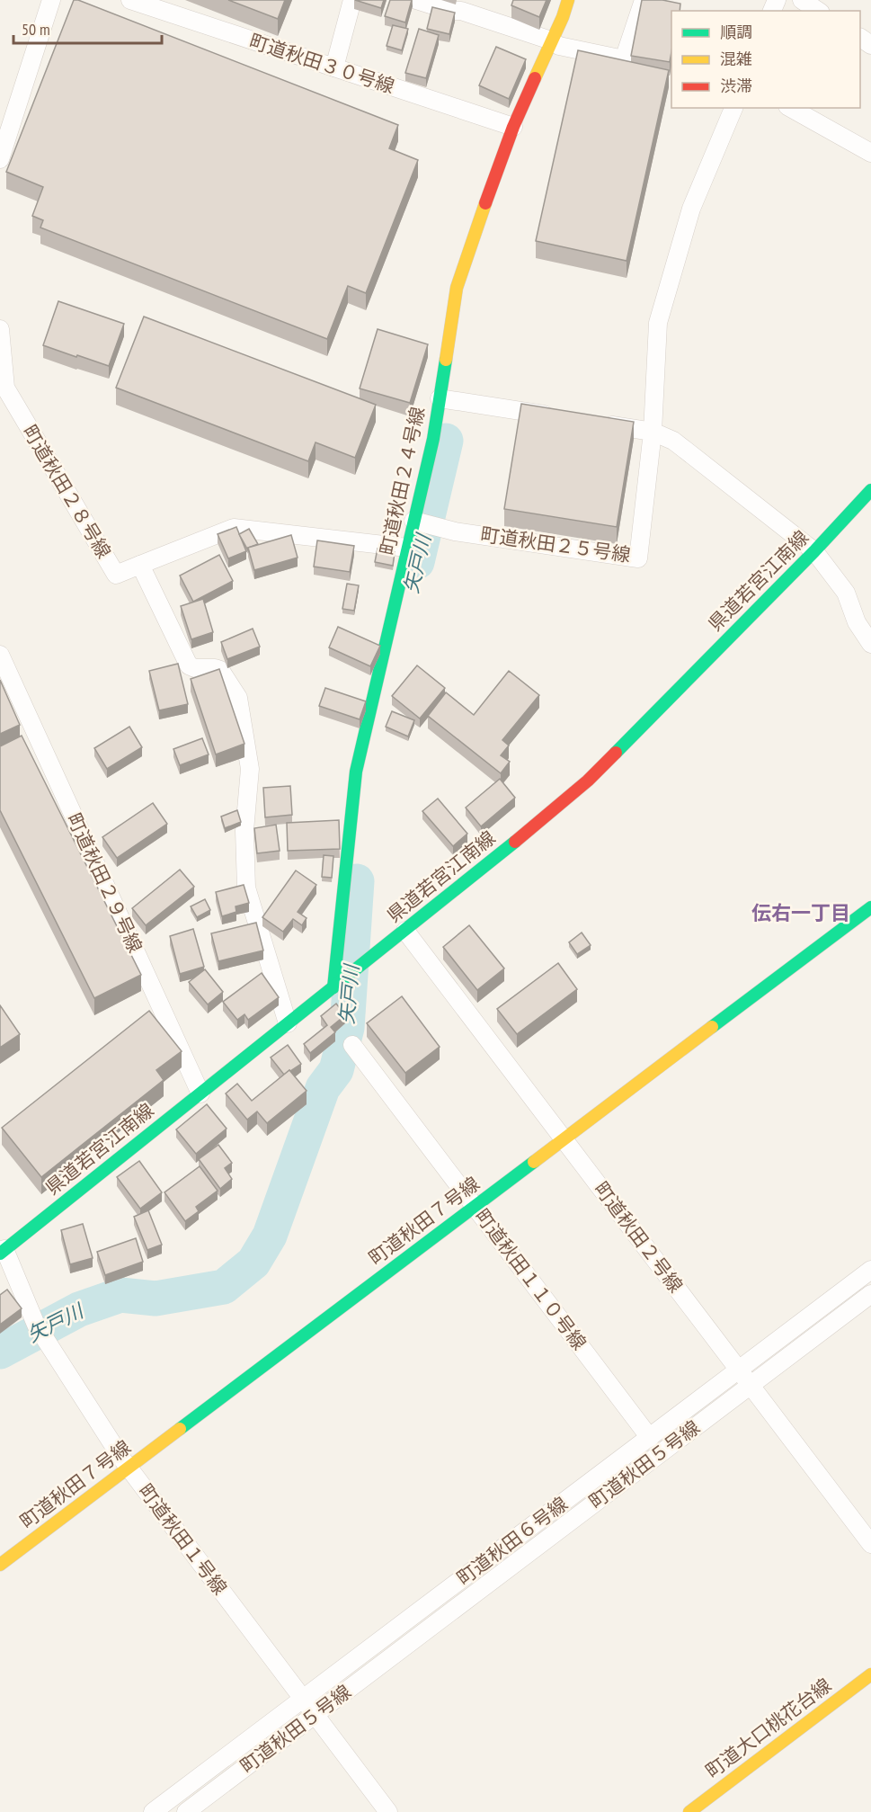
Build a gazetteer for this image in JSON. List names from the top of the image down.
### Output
{
  "streets": {
    "street": [
      "町道秋田３０号線",
      "町道秋田２４号線",
      "町道秋田２８号線",
      "町道秋田２５号線",
      "県道若宮江南線",
      "町道秋田２９号線",
      "町道秋田７号線",
      "町道秋田２号線",
      "町道秋田１１０号線",
      "町道秋田５号線",
      "町道秋田１号線",
      "町道秋田６号線",
      "町道大口桃花台線"
    ]
  },
  "crossings": [
    ["町道秋田３０号線", "町道秋田２４号線"],
    ["町道秋田２４号線", "町道秋田２５号線"],
    ["町道秋田２４号線", "県道若宮江南線"],
    ["県道若宮江南線", "町道秋田２９号線"],
    ["県道若宮江南線", "町道秋田２号線"],
    ["県道若宮江南線", "町道秋田１号線"],
    ["町道秋田７号線", "町道秋田２号線"],
    ["町道秋田７号線", "町道秋田１１０号線"],
    ["町道秋田７号線", "町道秋田１号線"],
    ["町道秋田２号線", "町道秋田５号線"],
    ["町道秋田２号線", "町道秋田６号線"],
    ["町道秋田１１０号線", "町道秋田６号線"],
    ["町道秋田５号線", "町道秋田１号線"],
    ["町道秋田１号線", "町道秋田６号線"]
  ],
  "districts": ["伝右一丁目"],
  "water": ["矢戸川"],
  "legend": ["順調", "混雑", "渋滞"],
  "scale_bar": "50 m"
}
